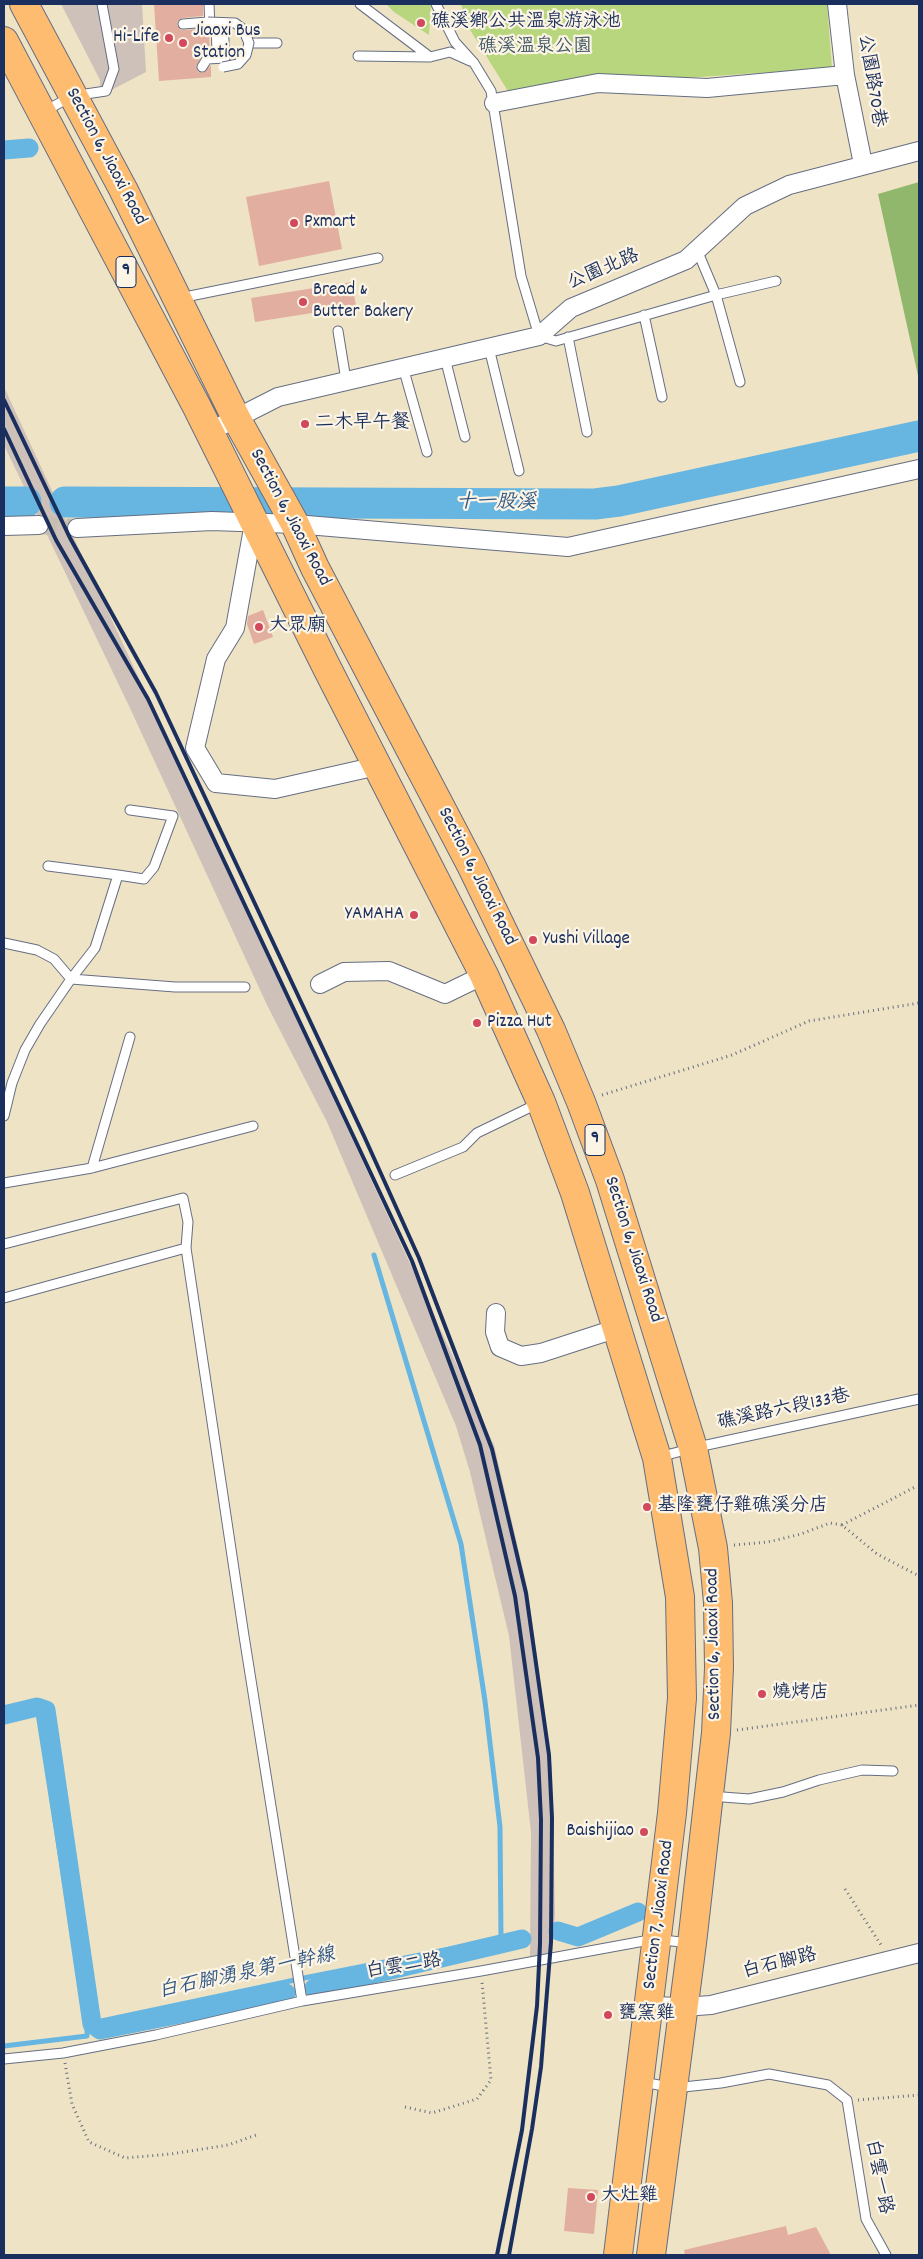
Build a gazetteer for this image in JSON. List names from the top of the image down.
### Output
{
  "streets": {
    "main road": ["Section 6, Jiaoxi Road", "9", "Section 7, Jiaoxi Road"],
    "street": ["公園路70巷", "公園北路", "白石腳路"],
    "lane": ["礁溪路六段133巷", "白雲二路", "白雲一路"]
  },
  "crossings": [
    ["公園路70巷", "公園北路"],
    ["Section 6, Jiaoxi Road", "公園北路"],
    ["Section 6, Jiaoxi Road", "礁溪路六段133巷"],
    ["Section 6, Jiaoxi Road", "Section 7, Jiaoxi Road"],
    ["Section 7, Jiaoxi Road", "白石腳路"],
    ["Section 7, Jiaoxi Road", "白雲二路"]
  ],
  "water": ["十一股溪", "白石腳湧泉第一幹線"],
  "parks": ["礁溪溫泉公園"],
  "places": [
    "礁溪鄉公共溫泉游泳池",
    "Hi-Life",
    "Jiaoxi Bus Station",
    "Pxmart",
    "Bread & Butter Bakery",
    "二木早午餐",
    "大眾廟",
    "YAMAHA",
    "Yushi Village",
    "Pizza Hut",
    "基隆甕仔雞礁溪分店",
    "燒烤店",
    "Baishijiao",
    "甕窯雞",
    "大灶雞"
  ]
}
